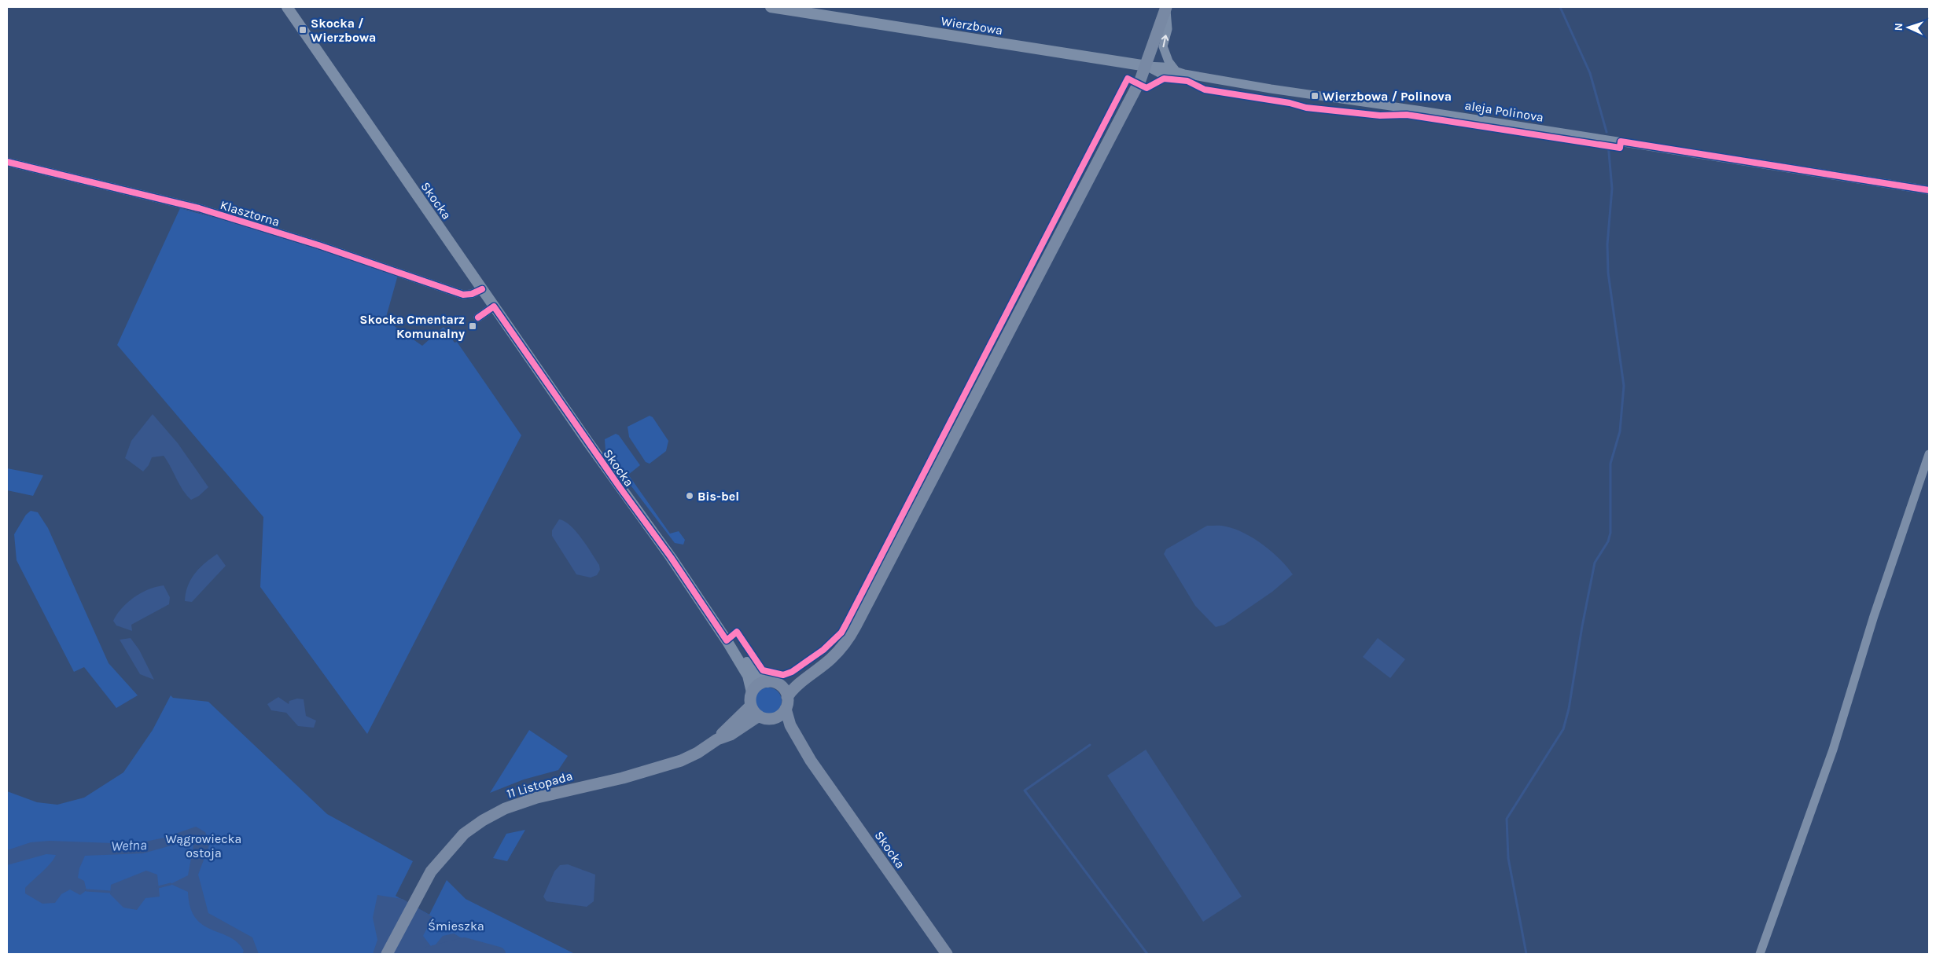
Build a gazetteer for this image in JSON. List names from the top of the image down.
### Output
{
  "streets": {
    "main road": ["Skocka", "11 Listopada"],
    "street": ["Wierzbowa", "aleja Polinova", "Klasztorna"]
  },
  "crossings": [
    ["Wierzbowa", "aleja Polinova"],
    ["Skocka", "Klasztorna"],
    ["Skocka", "11 Listopada"]
  ],
  "water": ["Wełna"],
  "parks": ["Wągrowiecka ostoja", "Śmieszka"],
  "places": {
    "transit": ["Skocka / Wierzbowa", "Wierzbowa / Polinova", "Skocka Cmentarz Komunalny"],
    "other": ["Bis-bel"]
  },
  "north": "left"
}
